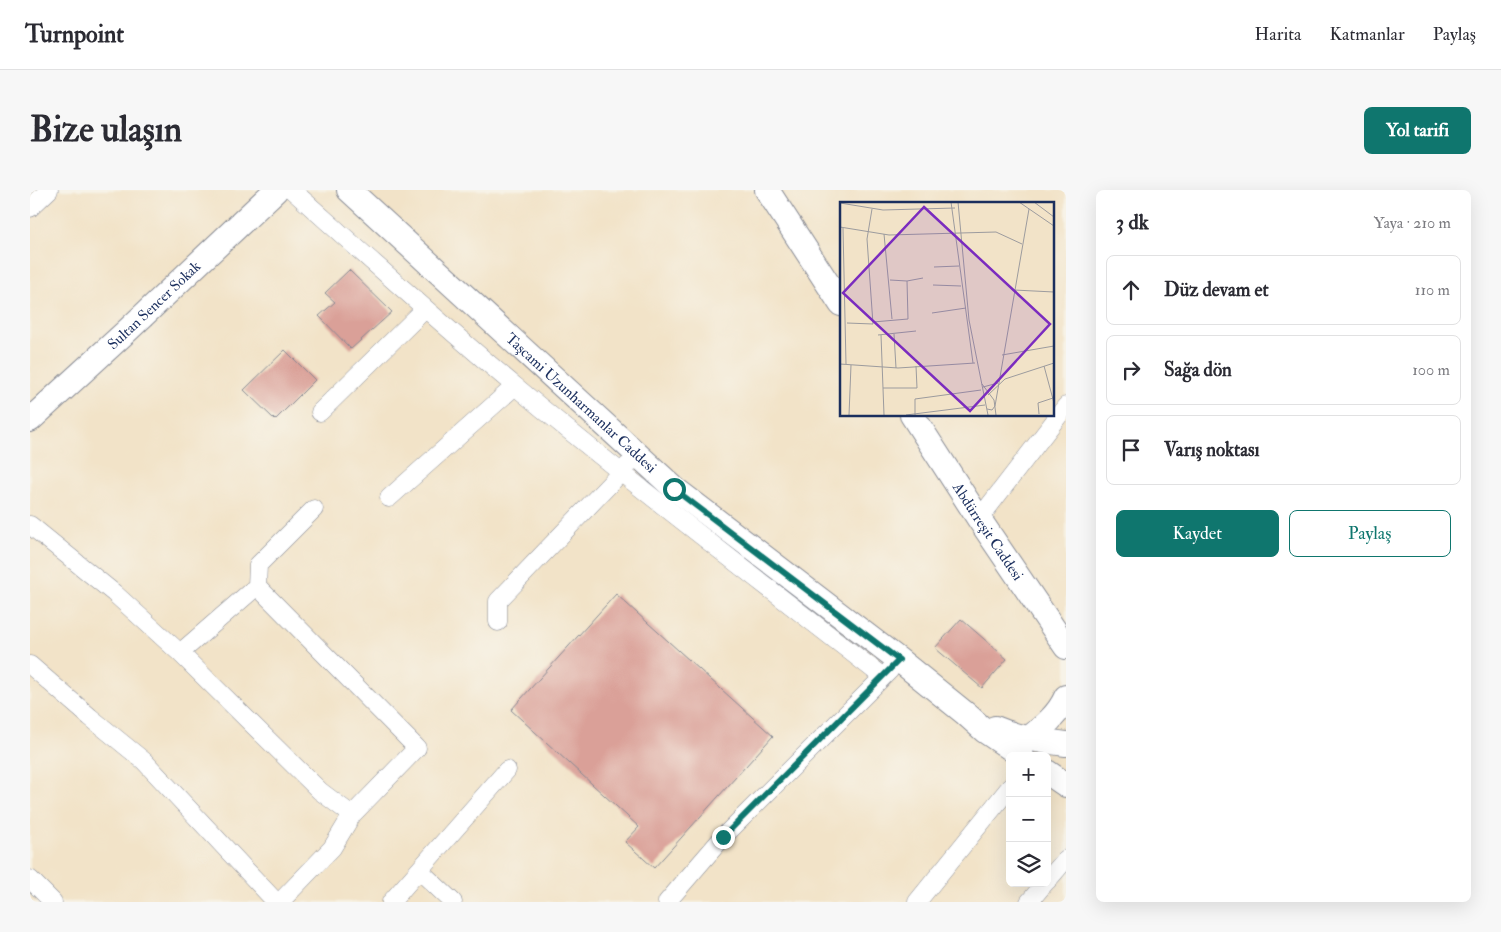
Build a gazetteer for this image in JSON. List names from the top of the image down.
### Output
{
  "streets": {
    "main road": ["Sultan Sencer Sokak", "Taşcami Uzunharmanlar Caddesi", "Abdürreşit Caddesi"]
  },
  "page": {
    "header": "Turnpoint",
    "nav": ["Harita", "Katmanlar", "Paylaş"],
    "buttons": [
      "Yol tarifi",
      ["Kaydet", "Paylaş"]
    ],
    "title": "Bize ulaşın",
    "heading": ["3 dk", "Yaya · 210 m"],
    "list": [
      ["Düz devam et", "110 m"],
      ["Sağa dön", "100 m"],
      "Varış noktası"
    ],
    "map_buttons": ["+", "−"]
  }
}
